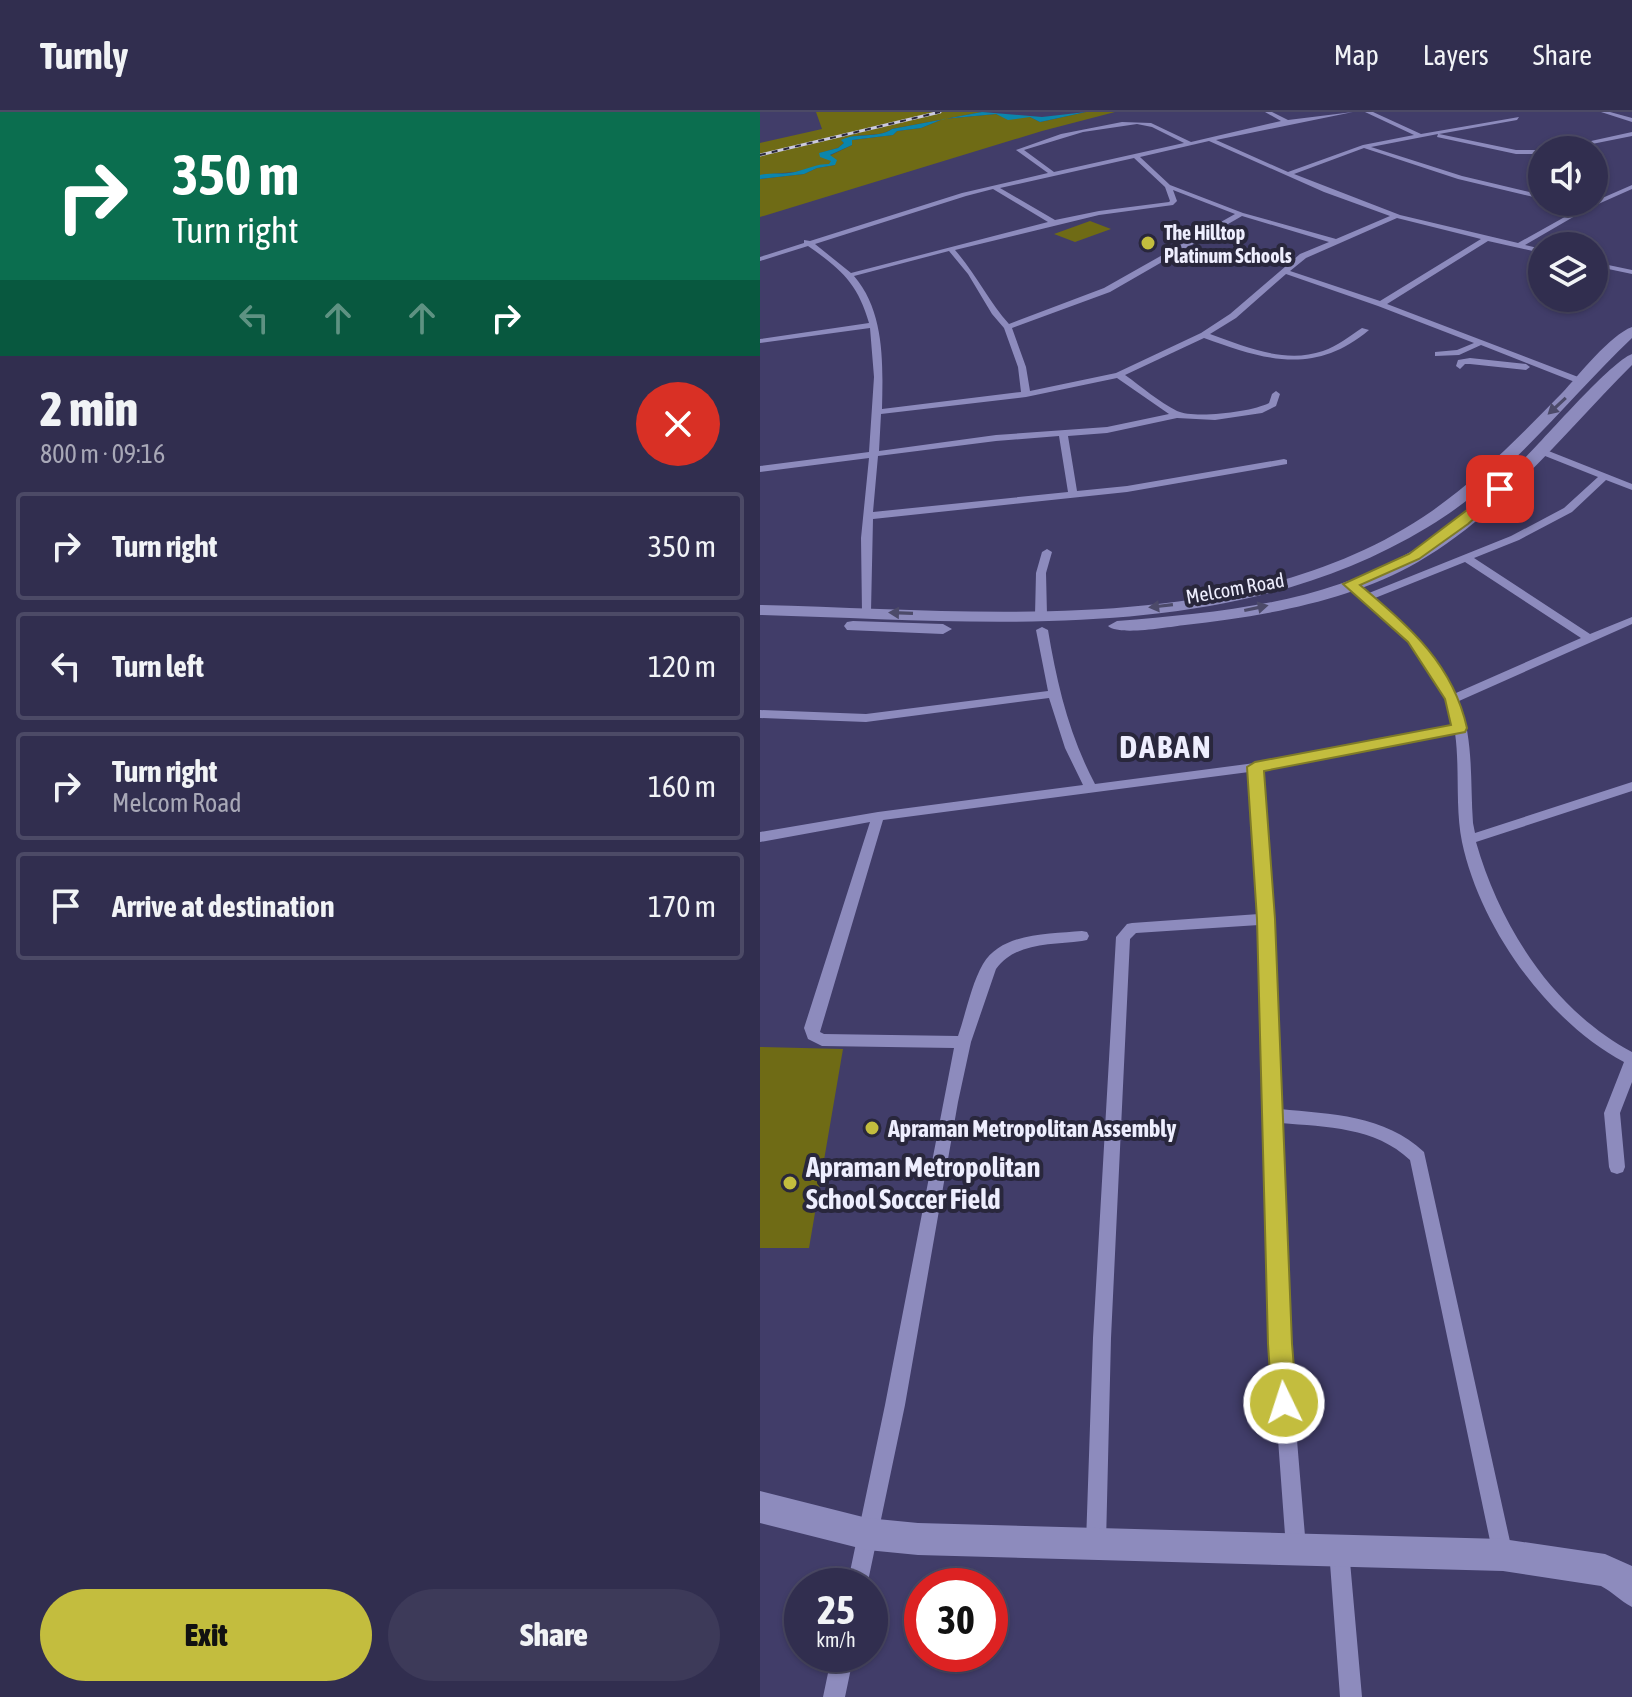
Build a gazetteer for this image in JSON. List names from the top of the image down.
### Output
{
  "streets": {
    "main road": ["Melcom Road"]
  },
  "districts": ["DABAN"],
  "places": ["The Hilltop Platinum Schools", "Apraman Metropolitan Assembly", "Apraman Metropolitan School Soccer Field"],
  "page": {
    "header": "Turnly",
    "nav": ["Map", "Layers", "Share"],
    "turn": ["350 m", "Turn right"],
    "heading": ["2 min", "800 m · 09:16"],
    "list": [
      {
        "name": "Turn right",
        "value": "350 m"
      },
      {
        "name": "Turn left",
        "value": "120 m"
      },
      {
        "name": "Turn right",
        "note": "Melcom Road",
        "value": "160 m"
      },
      {
        "name": "Arrive at destination",
        "value": "170 m"
      }
    ],
    "speed": "25 km/h",
    "limit": "30",
    "buttons": ["Exit", "Share"]
  }
}
